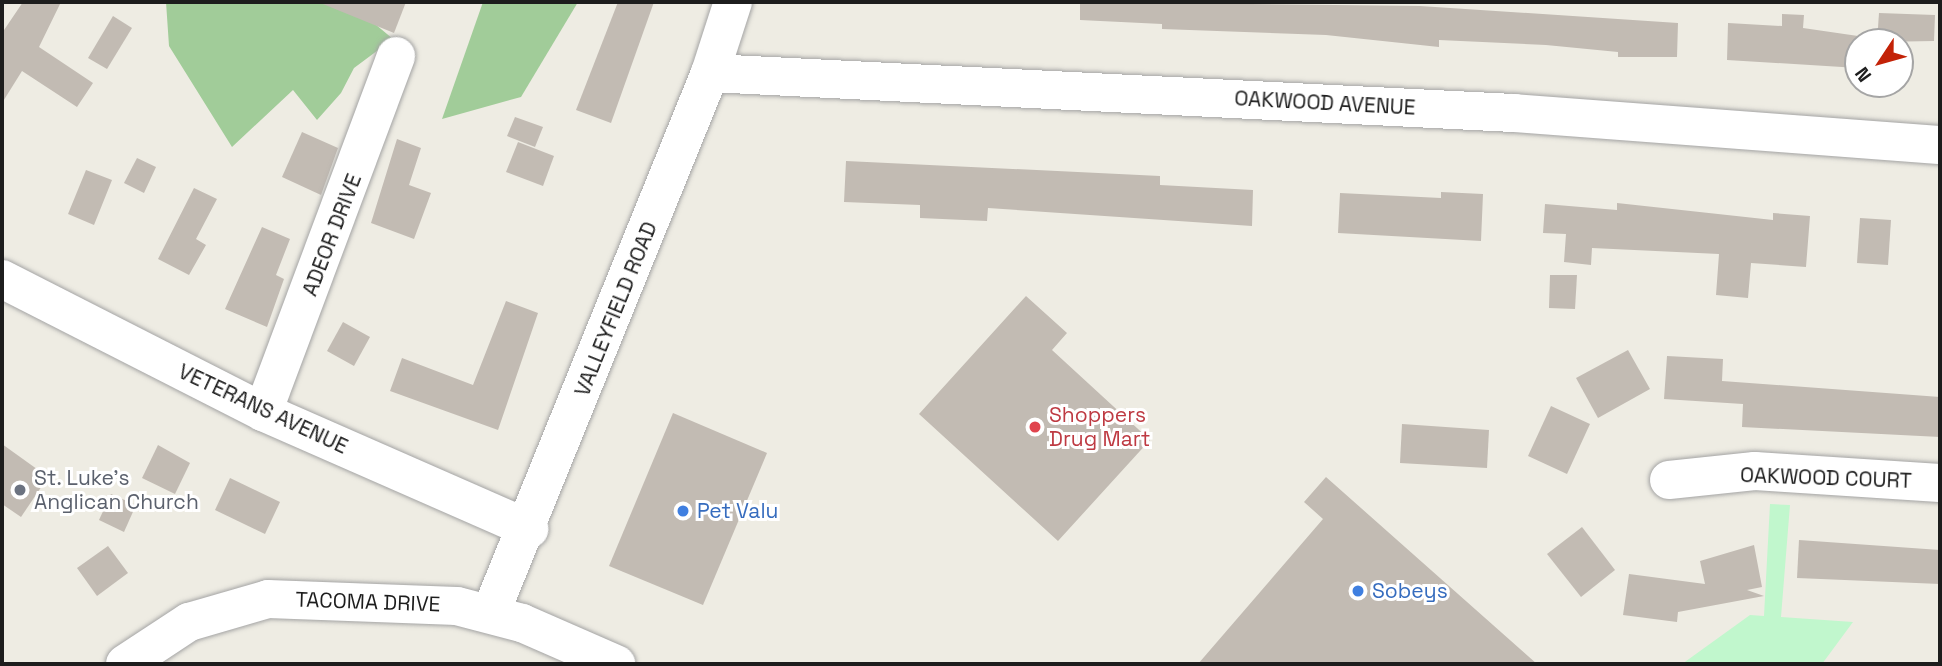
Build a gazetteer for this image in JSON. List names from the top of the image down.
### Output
{
  "streets": {
    "street": [
      "OAKWOOD AVENUE",
      "ADEOR DRIVE",
      "VALLEYFIELD ROAD",
      "VETERANS AVENUE",
      "OAKWOOD COURT",
      "TACOMA DRIVE"
    ]
  },
  "crossings": [
    ["OAKWOOD AVENUE", "VALLEYFIELD ROAD"],
    ["ADEOR DRIVE", "VETERANS AVENUE"],
    ["VALLEYFIELD ROAD", "VETERANS AVENUE"],
    ["VALLEYFIELD ROAD", "TACOMA DRIVE"]
  ],
  "places": [
    "Shoppers Drug Mart",
    "St. Luke's Anglican Church",
    "Pet Valu",
    "Sobeys"
  ],
  "north": "bottom left"
}
